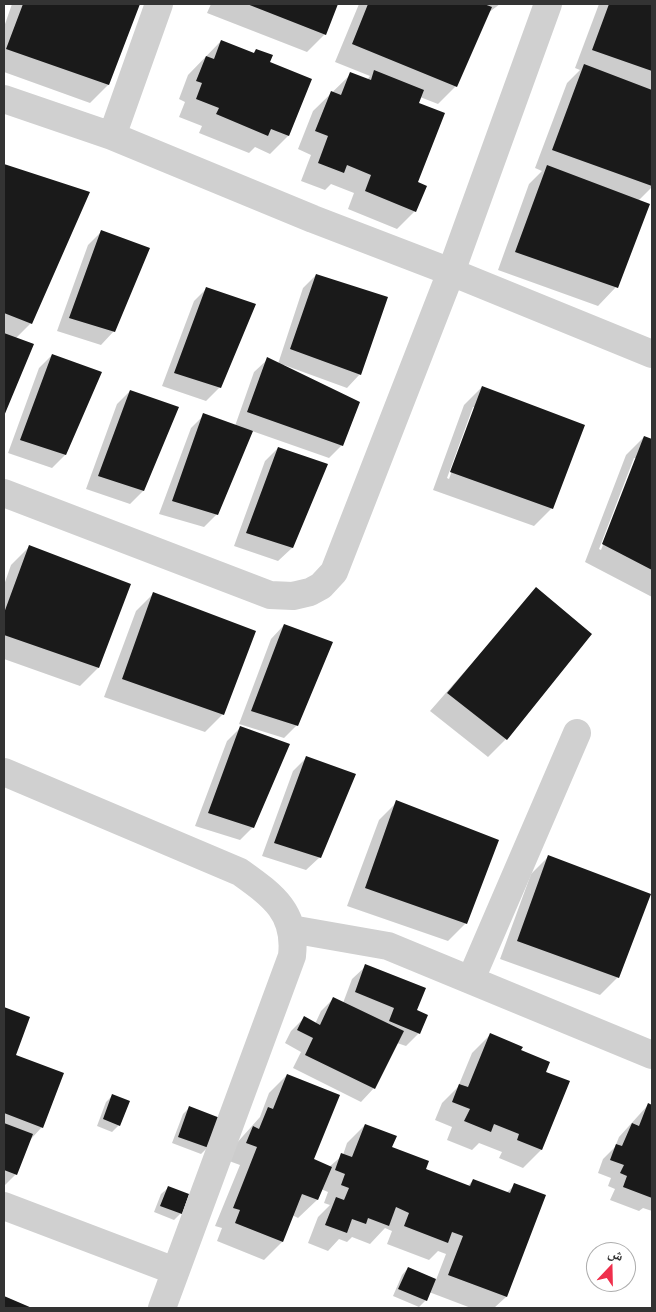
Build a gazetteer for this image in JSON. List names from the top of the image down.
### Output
{
  "north": "top"
}
